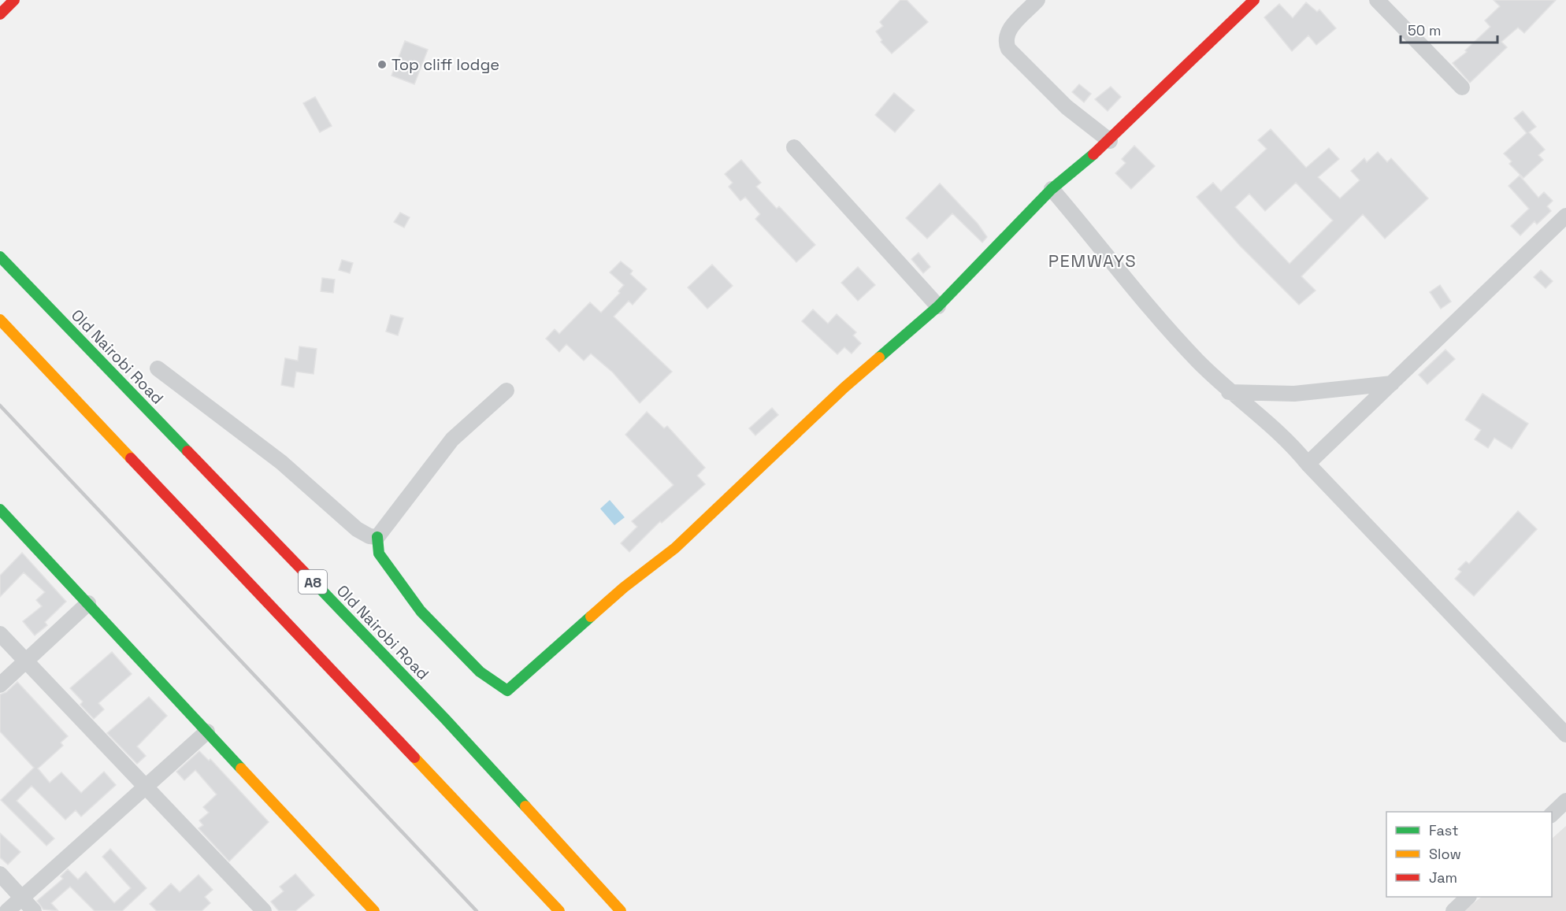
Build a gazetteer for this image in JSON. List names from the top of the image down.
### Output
{
  "streets": {
    "main road": ["Old Nairobi Road", "A8"]
  },
  "districts": ["PEMWAYS"],
  "places": ["Top cliff lodge"],
  "legend": ["Fast", "Slow", "Jam"],
  "scale_bar": "50 m"
}
